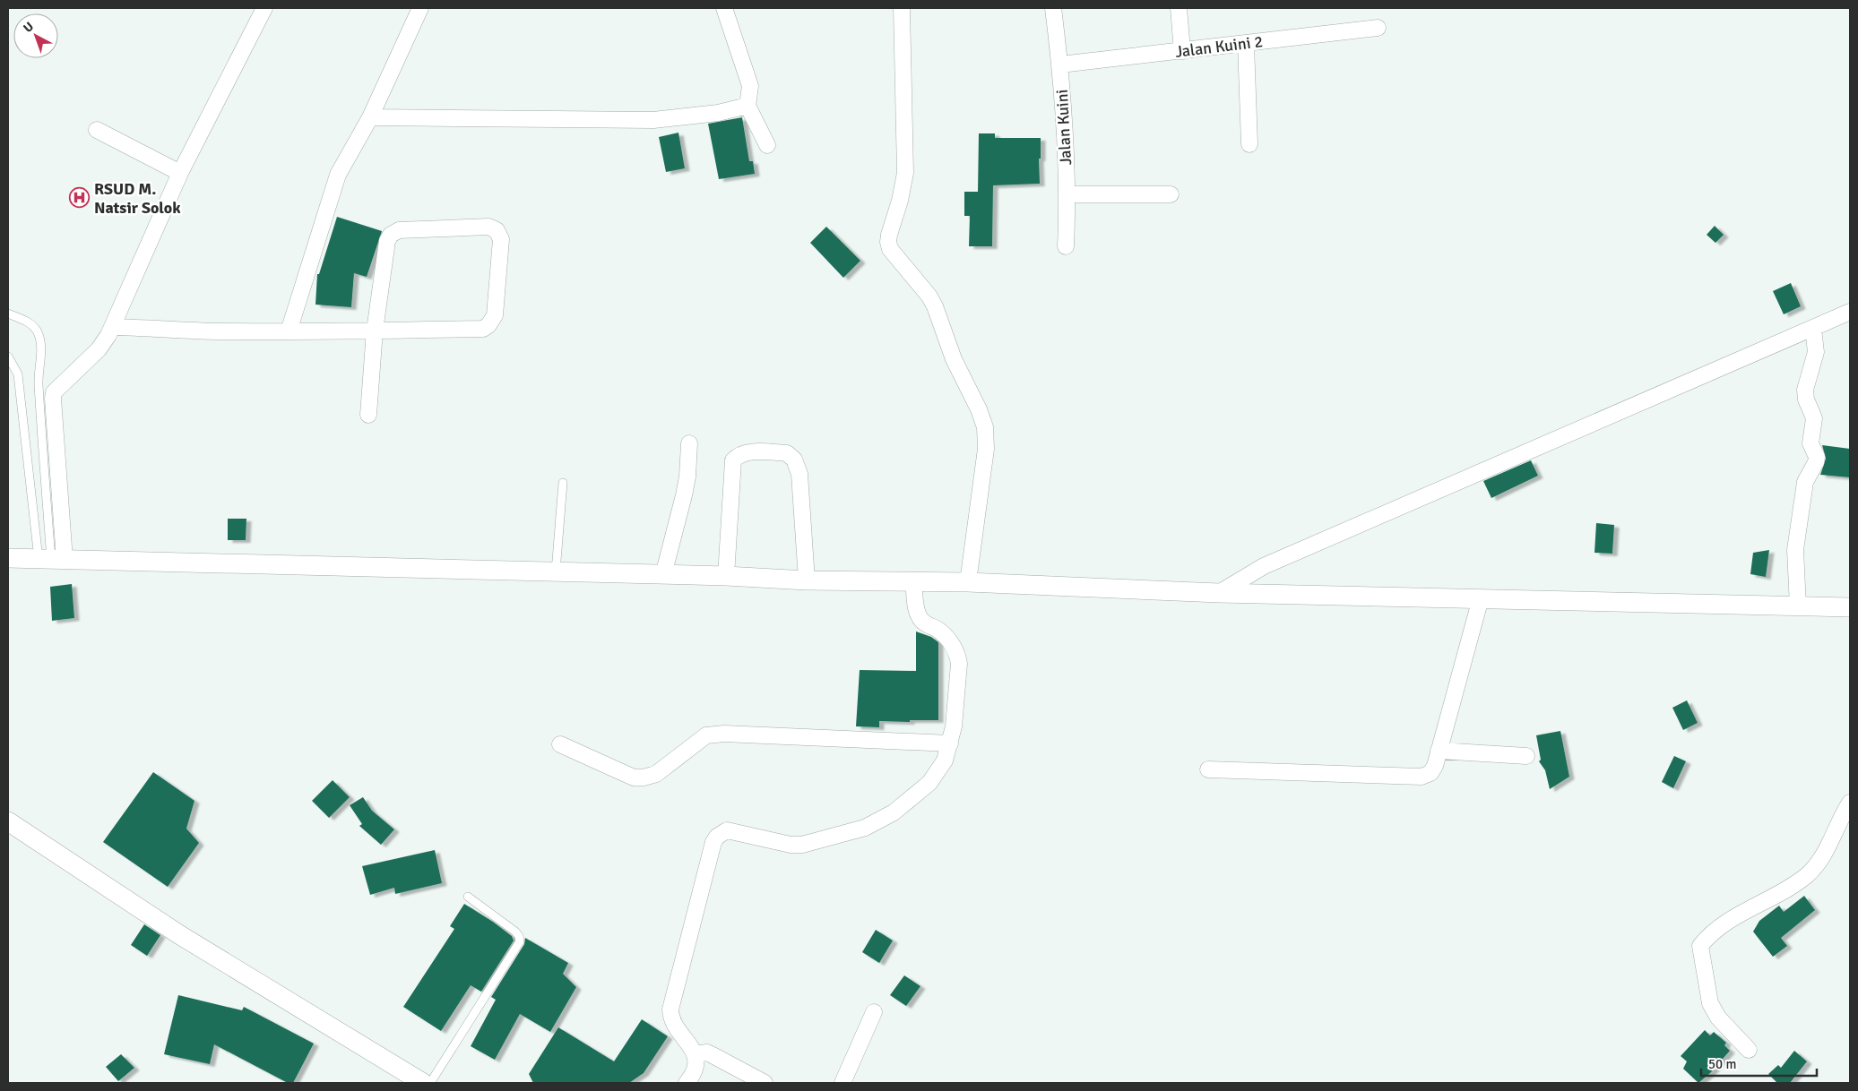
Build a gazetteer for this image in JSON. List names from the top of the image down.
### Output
{
  "streets": {
    "street": ["Jalan Kuini 2", "Jalan Kuini"]
  },
  "crossings": [
    ["Jalan Kuini 2", "Jalan Kuini"]
  ],
  "places": {
    "hospital": ["RSUD M. Natsir Solok"]
  },
  "scale_bar": "50 m",
  "north": "top left"
}
